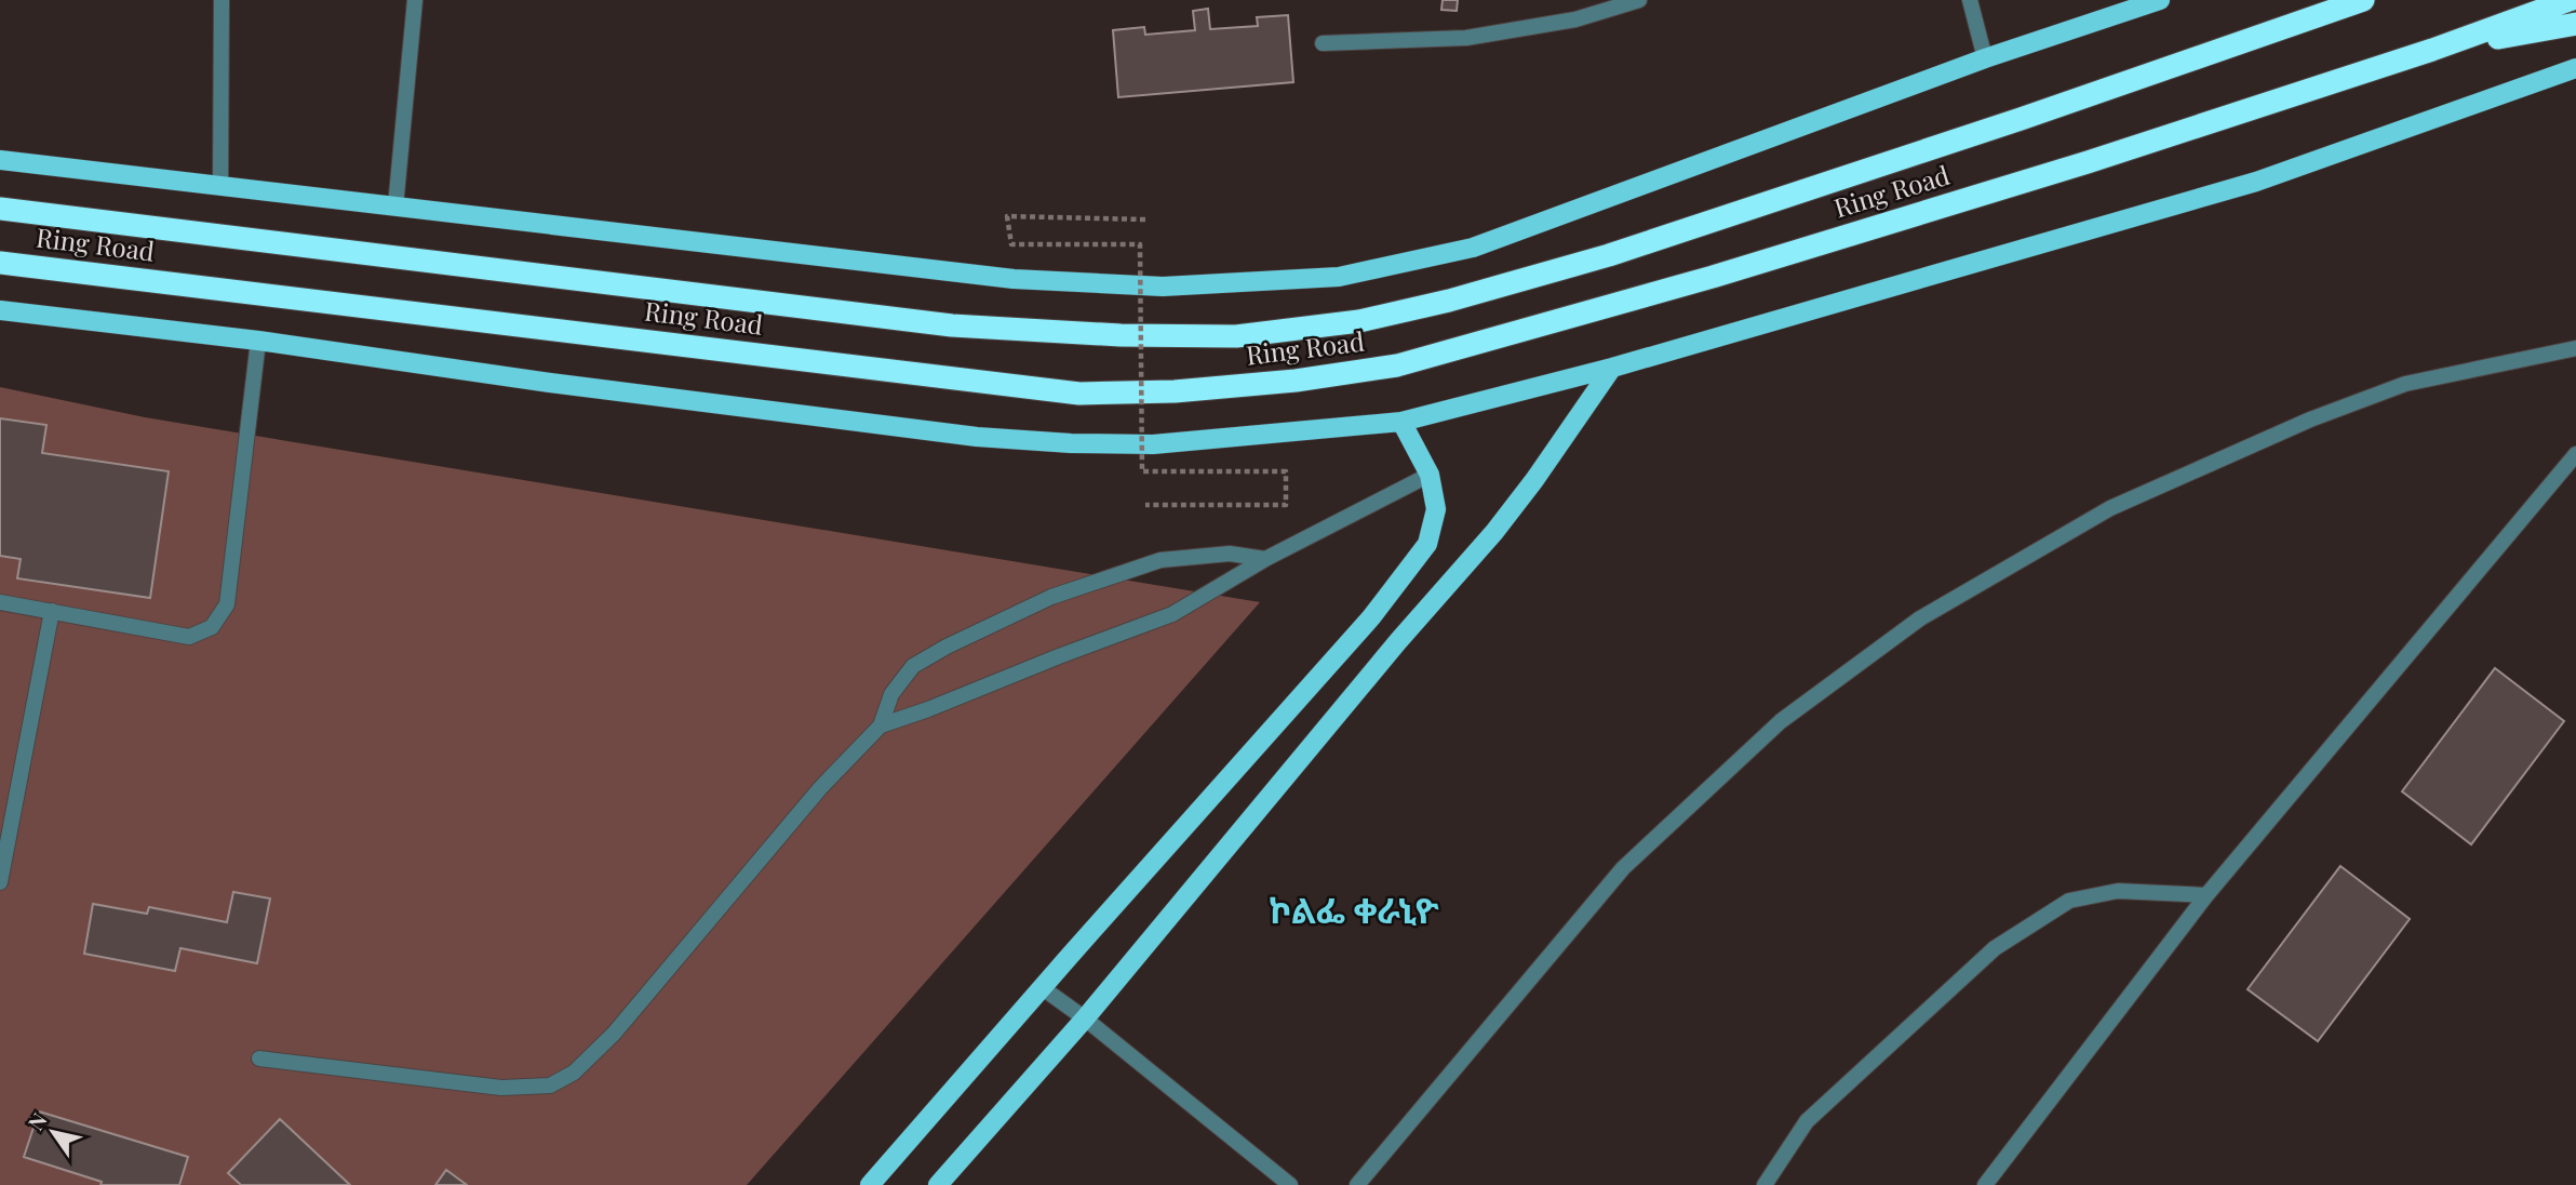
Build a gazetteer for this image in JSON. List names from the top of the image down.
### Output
{
  "streets": {
    "highway": ["Ring Road"]
  },
  "districts": ["ኮልፌ ቀራኒዮ"],
  "north": "top left"
}
